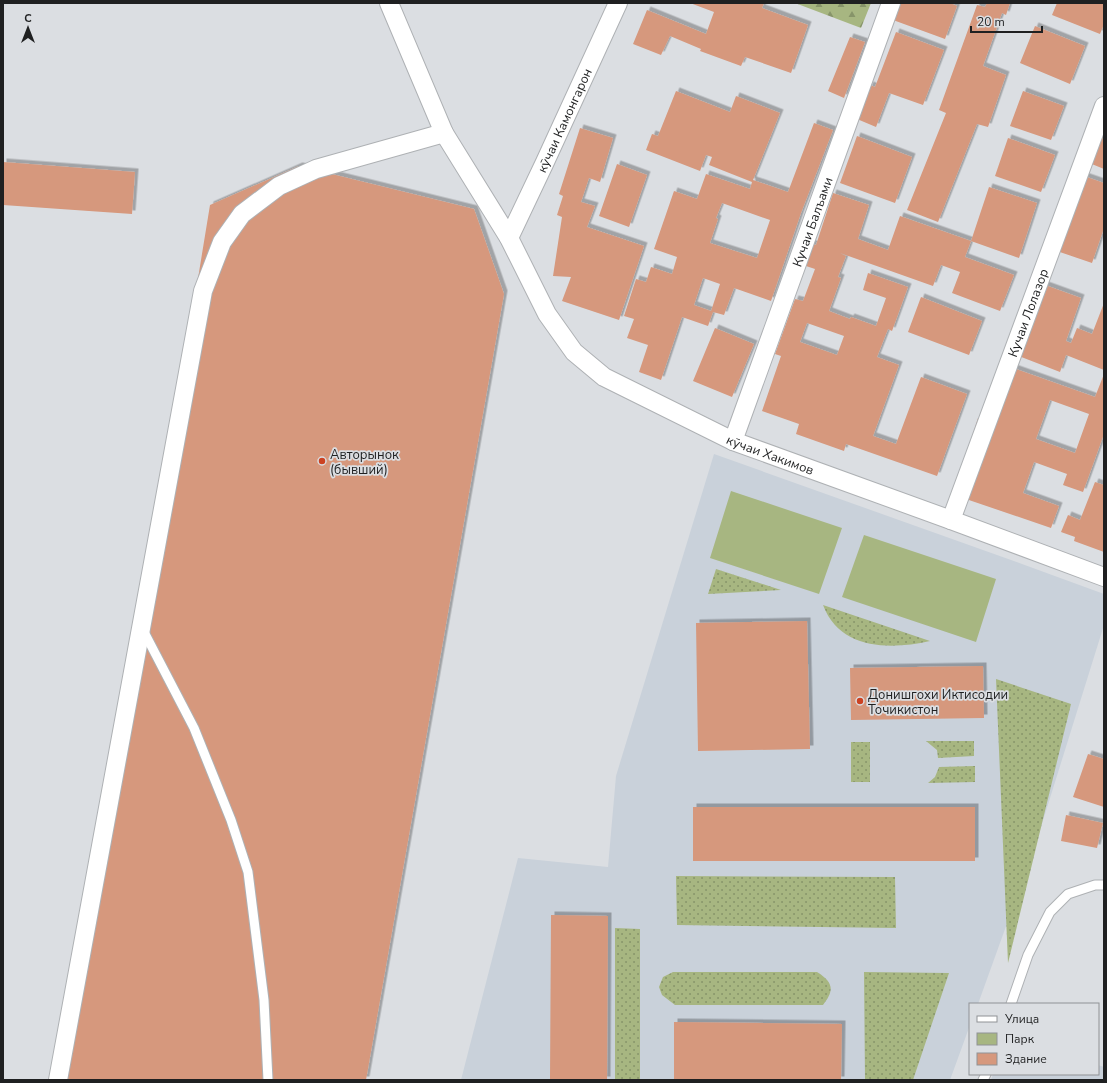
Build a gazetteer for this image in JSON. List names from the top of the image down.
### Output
{
  "streets": {
    "street": [
      "кӯчаи Камонгарон",
      "Кучаи Балъами",
      "Кучаи Лолазор",
      "кӯчаи Хакимов"
    ]
  },
  "crossings": [
    ["кӯчаи Камонгарон", "кӯчаи Хакимов"],
    ["Кучаи Балъами", "кӯчаи Хакимов"],
    ["Кучаи Лолазор", "кӯчаи Хакимов"]
  ],
  "places": ["Авторынок (бывший)", "Донишгохи Иктисодии Точикистон"],
  "legend": ["Улица", "Парк", "Здание"],
  "scale_bar": "20 m",
  "north": "top"
}
